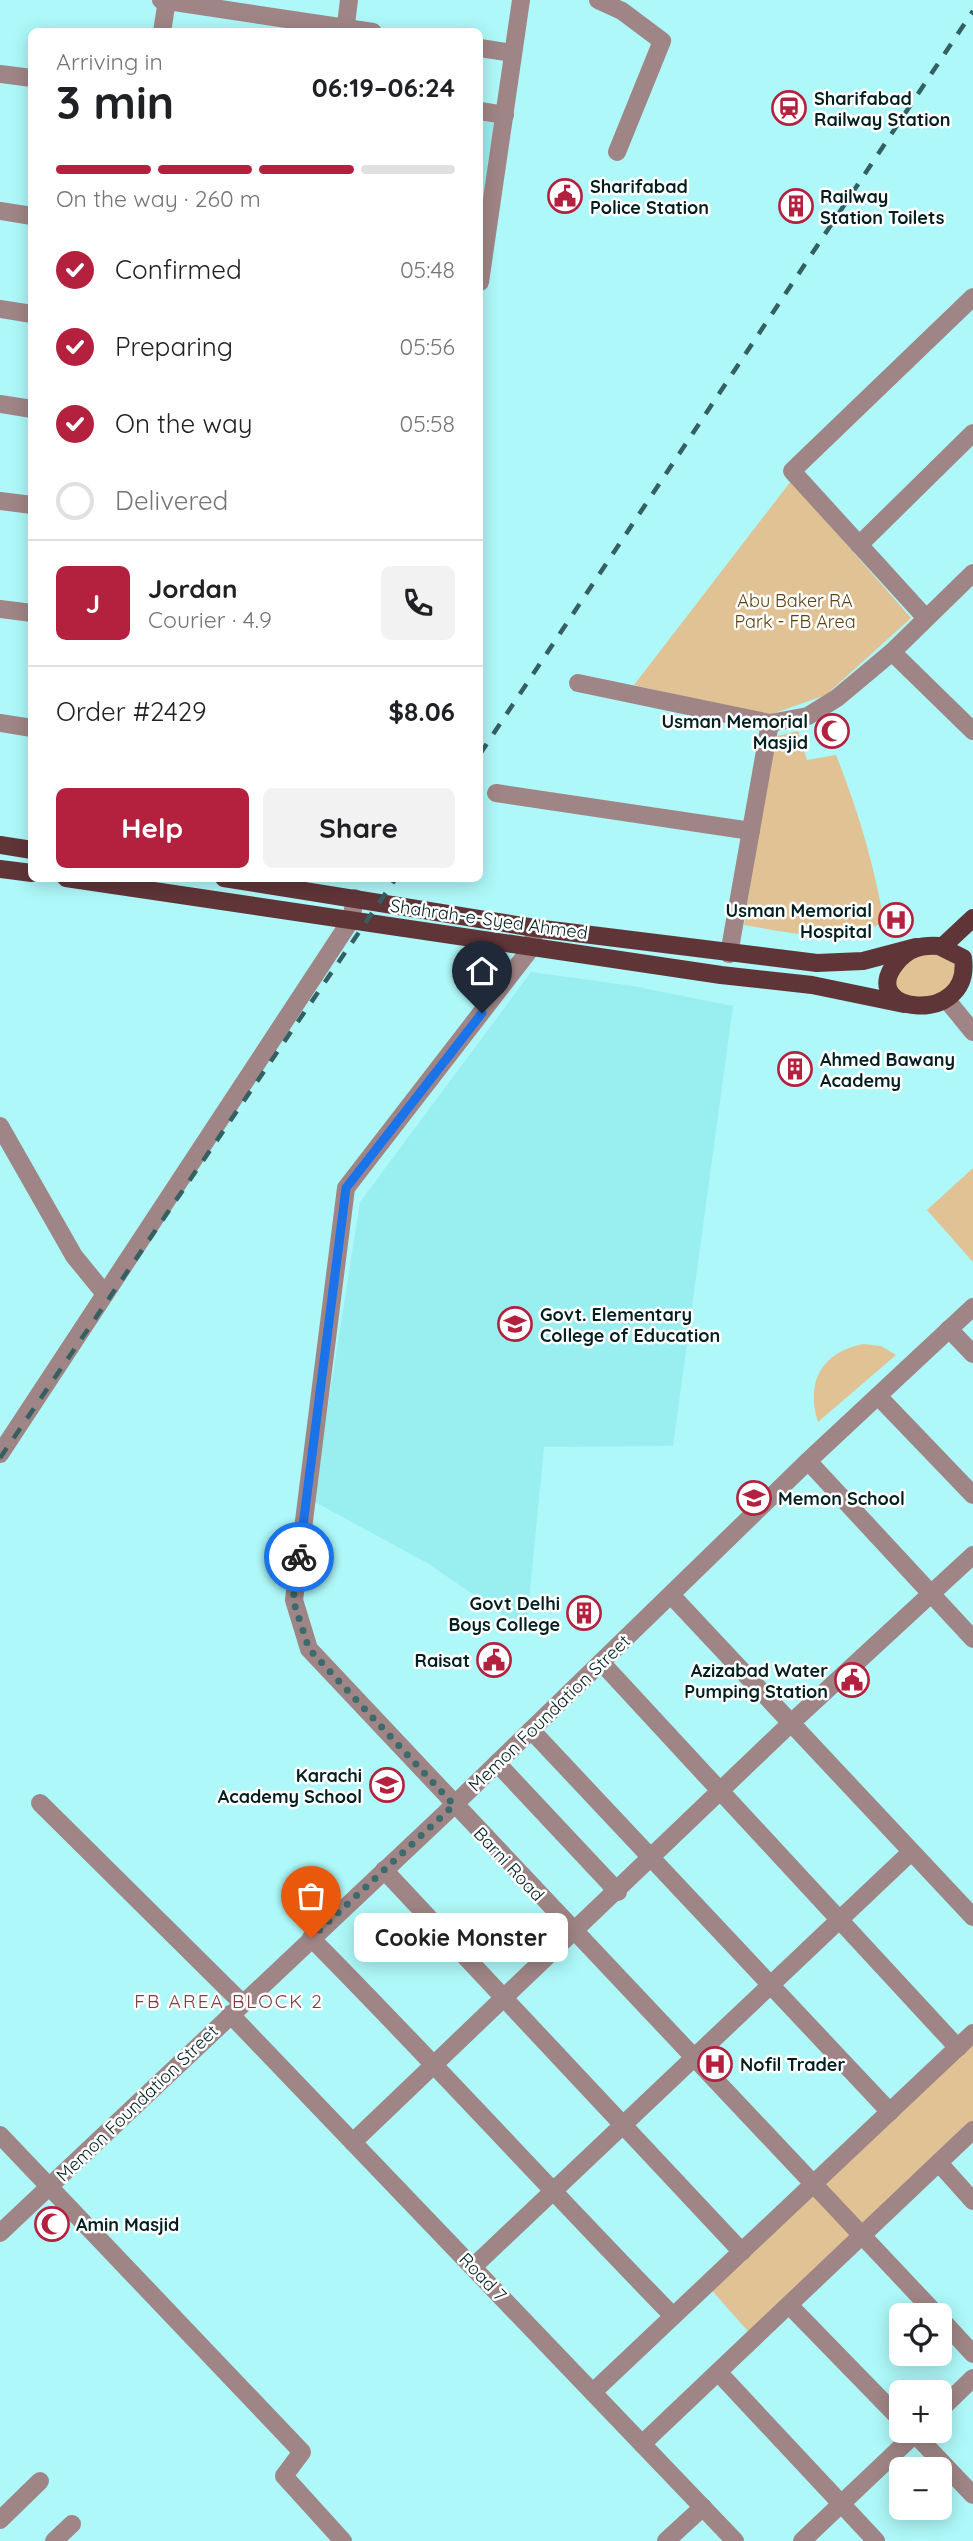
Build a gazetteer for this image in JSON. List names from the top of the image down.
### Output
{
  "streets": {
    "main road": ["Shahrah-e-Syed Ahmed"],
    "street": ["Memon Foundation Street", "Barni Road", "Road 7"]
  },
  "crossings": [
    ["Shahrah-e-Syed Ahmed", "Barni Road"],
    ["Memon Foundation Street", "Barni Road"],
    ["Memon Foundation Street", "Road 7"]
  ],
  "districts": ["FB AREA BLOCK 2"],
  "parks": ["Abu Baker RA Park - FB Area"],
  "places": {
    "station": ["Sharifabad Railway Station"],
    "public building": ["Sharifabad Police Station", "Raisat", "Azizabad Water Pumping Station"],
    "building": ["Railway Station Toilets", "Ahmed Bawany Academy", "Govt Delhi Boys College"],
    "mosque": ["Usman Memorial Masjid", "Amin Masjid"],
    "hospital": ["Usman Memorial Hospital", "Nofil Trader"],
    "school or university": ["Govt. Elementary College of Education", "Memon School", "Karachi Academy School"],
    "other": ["Cookie Monster"]
  },
  "page": {
    "heading": ["3 min", "Arriving in", "06:19–06:24"],
    "panel": [
      "Jordan",
      "Courier · 4.9",
      "Order #2429",
      "$8.06"
    ],
    "bar": "On the way · 260 m",
    "list": [
      ["Confirmed", "05:48"],
      ["Preparing", "05:56"],
      ["On the way", "05:58"],
      "Delivered"
    ],
    "round": "J",
    "buttons": ["Help", "Share"],
    "bubble": "Cookie Monster",
    "map_buttons": ["+", "−"]
  }
}
